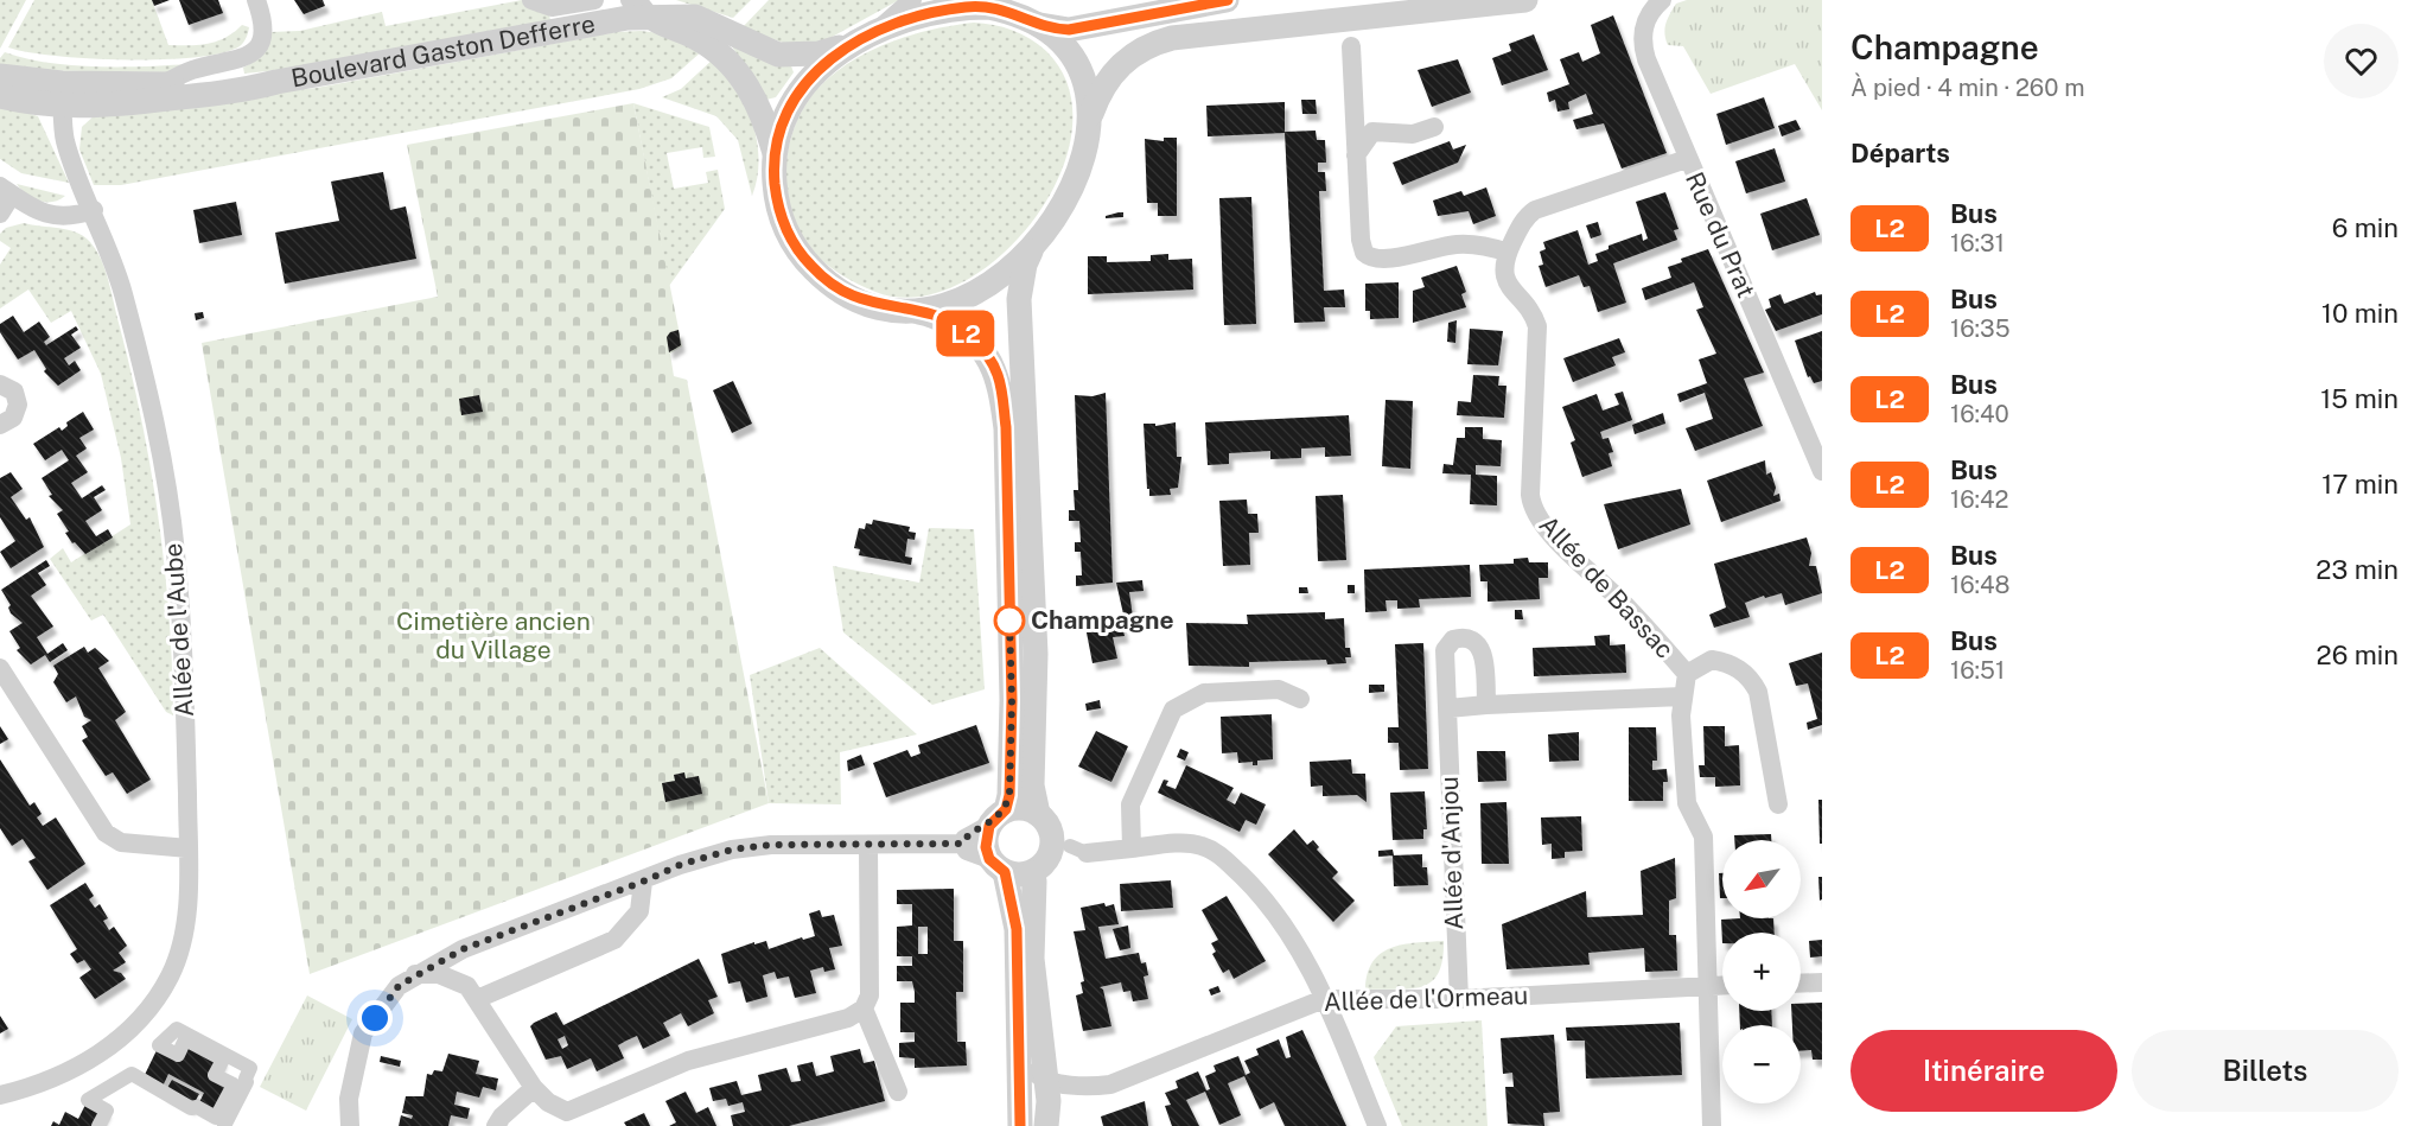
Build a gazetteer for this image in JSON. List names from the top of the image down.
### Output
{
  "streets": {
    "street": [
      "Boulevard Gaston Defferre",
      "Rue du Prat",
      "Allée de Bassac",
      "Allée de l'Aube",
      "Allée d'Anjou",
      "Allée de l'Ormeau"
    ]
  },
  "crossings": [
    ["Boulevard Gaston Defferre", "Allée de l'Aube"],
    ["Allée de Bassac", "Allée de l'Ormeau"],
    ["Allée d'Anjou", "Allée de l'Ormeau"]
  ],
  "parks": ["Cimetière ancien du Village"],
  "places": ["Champagne"],
  "lines": ["bus line L2"],
  "north": "bottom left",
  "page": {
    "on_map": "L2",
    "heading": [
      ["Champagne", "À pied · 4 min · 260 m"],
      "Départs"
    ],
    "list": [
      {
        "mark": "L2",
        "name": "Bus",
        "note": "16:31",
        "value": "6 min"
      },
      {
        "mark": "L2",
        "name": "Bus",
        "note": "16:35",
        "value": "10 min"
      },
      {
        "mark": "L2",
        "name": "Bus",
        "note": "16:40",
        "value": "15 min"
      },
      {
        "mark": "L2",
        "name": "Bus",
        "note": "16:42",
        "value": "17 min"
      },
      {
        "mark": "L2",
        "name": "Bus",
        "note": "16:48",
        "value": "23 min"
      },
      {
        "mark": "L2",
        "name": "Bus",
        "note": "16:51",
        "value": "26 min"
      }
    ],
    "map_buttons": ["+", "−"],
    "buttons": ["Itinéraire", "Billets"]
  }
}
